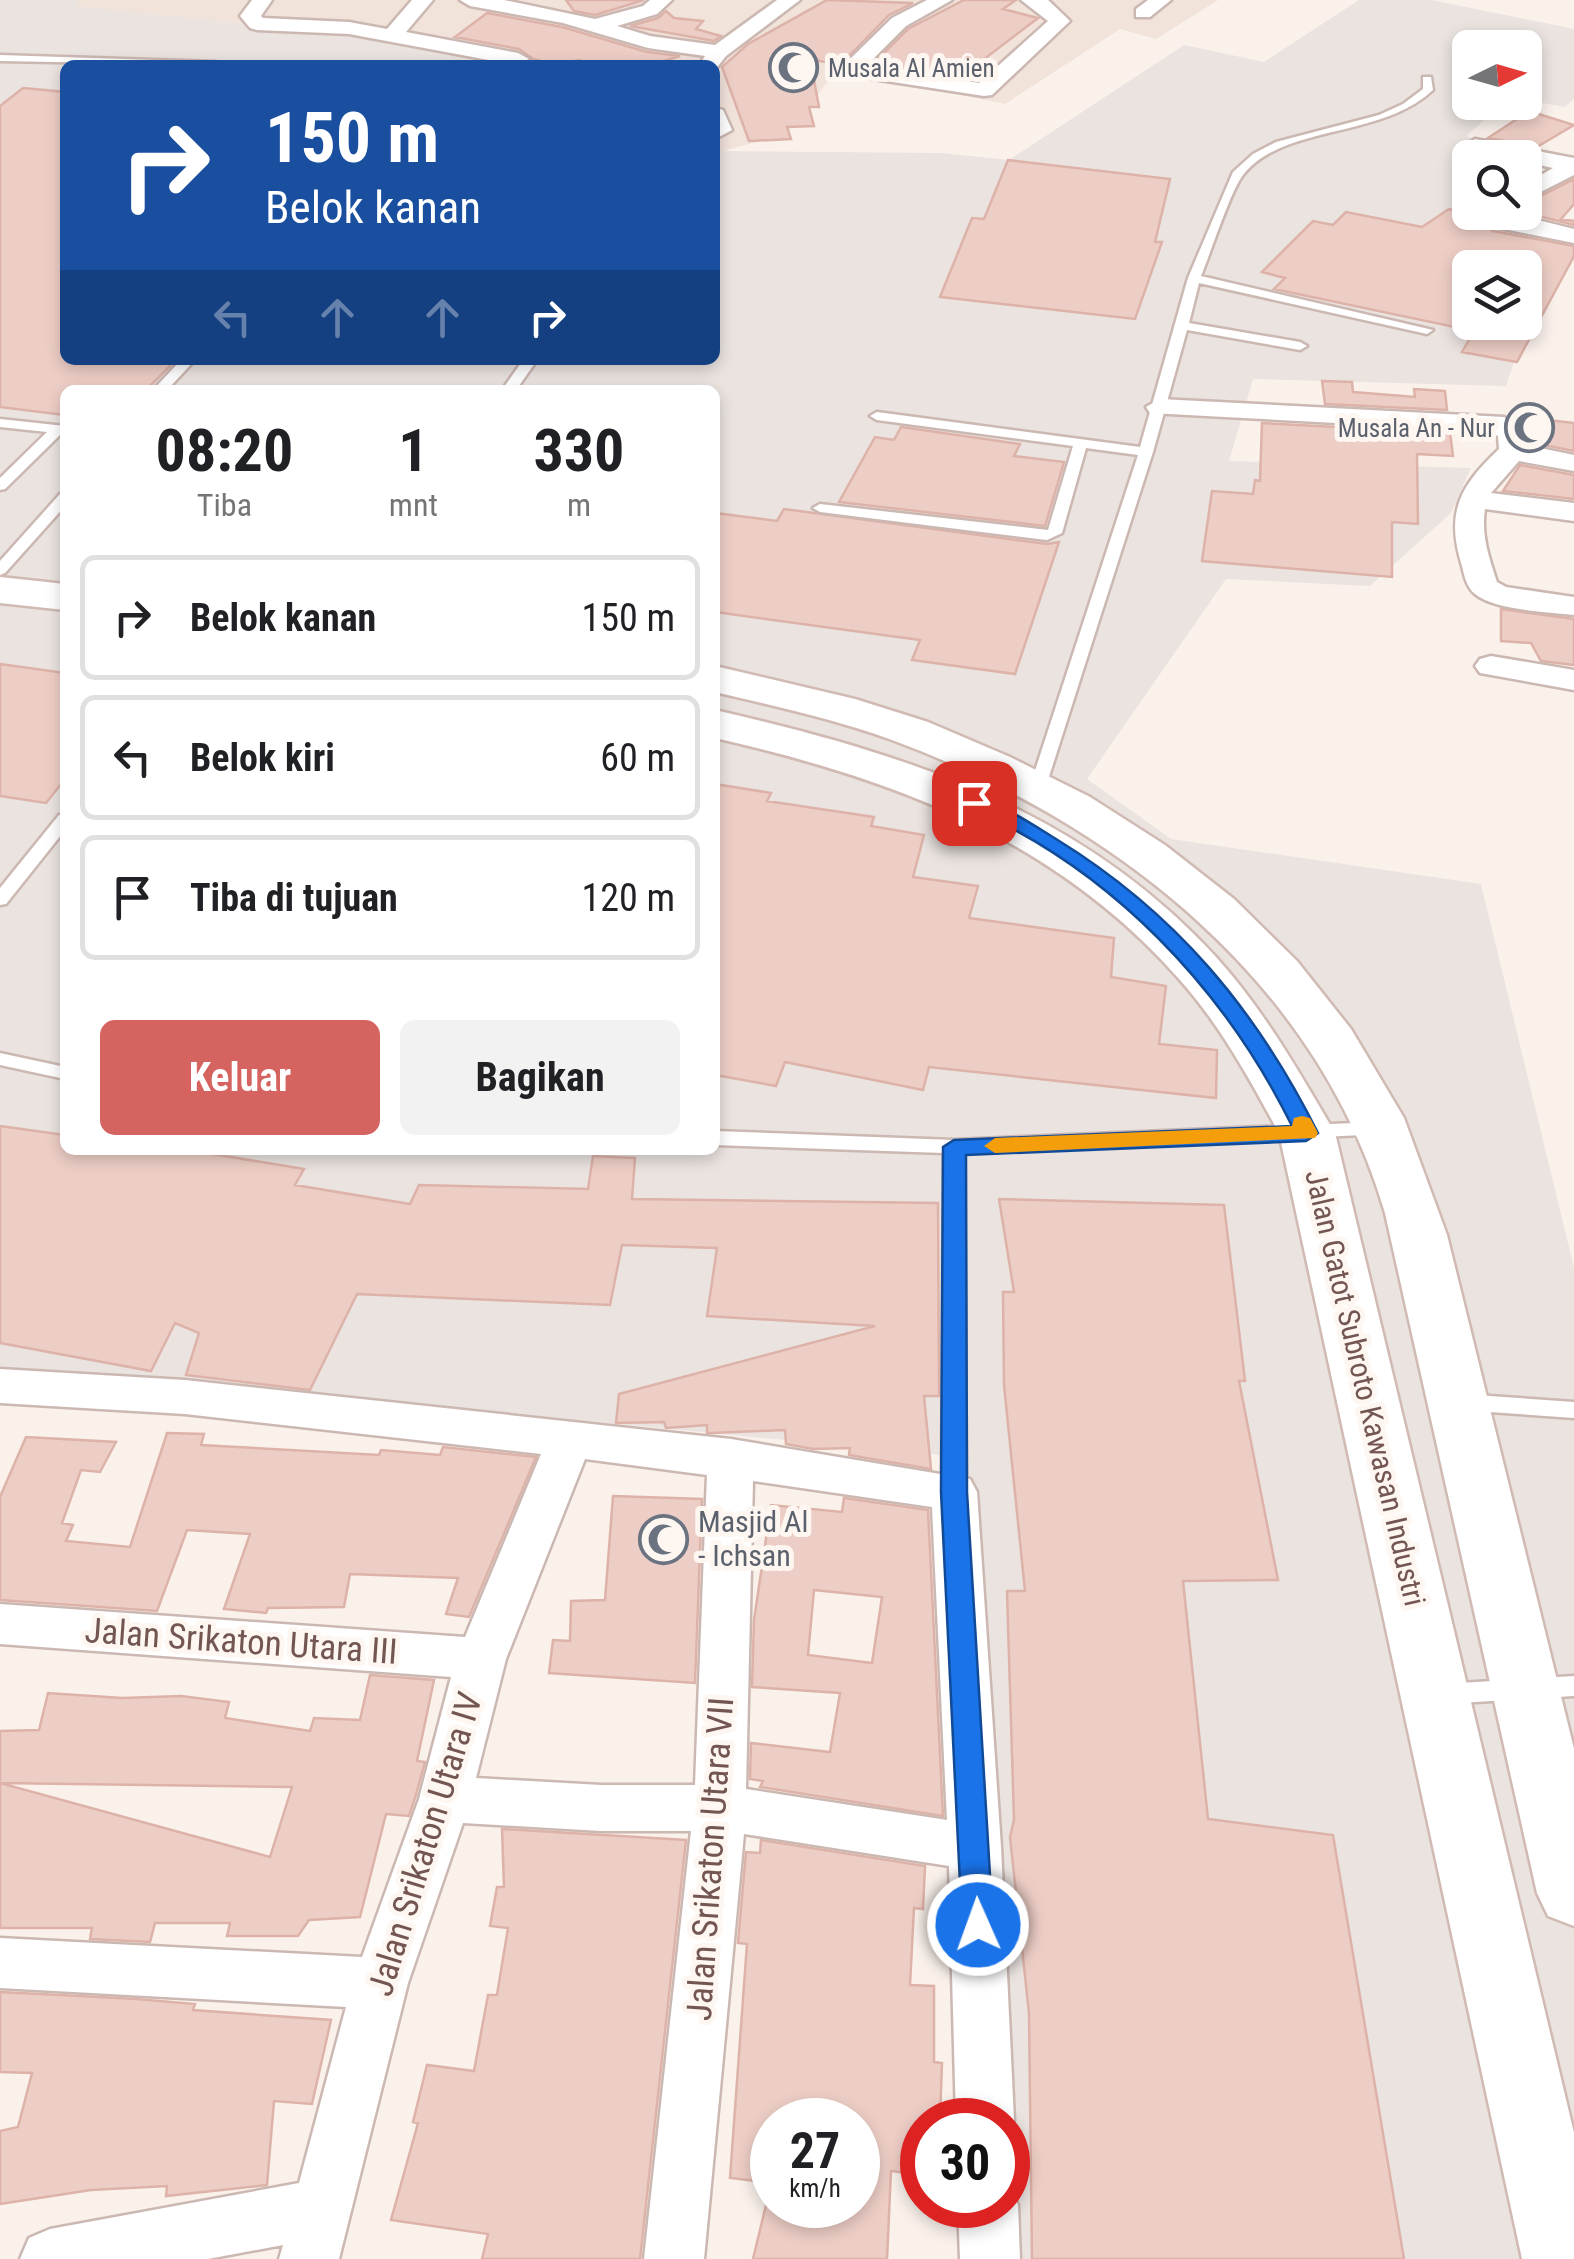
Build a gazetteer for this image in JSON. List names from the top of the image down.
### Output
{
  "streets": {
    "street": [
      "Jalan Gatot Subroto Kawasan Industri",
      "Jalan Srikaton Utara III",
      "Jalan Srikaton Utara IV",
      "Jalan Srikaton Utara VII"
    ]
  },
  "crossings": [
    ["Jalan Srikaton Utara III", "Jalan Srikaton Utara IV"]
  ],
  "places": {
    "mosque": ["Musala Al Amien", "Musala An - Nur", "Masjid Al - Ichsan"]
  },
  "north": "right",
  "page": {
    "turn": ["150 m", "Belok kanan"],
    "eta": [
      "08:20",
      "Tiba",
      "1",
      "mnt",
      "330",
      "m"
    ],
    "list": [
      {
        "name": "Belok kanan",
        "value": "150 m"
      },
      {
        "name": "Belok kiri",
        "value": "60 m"
      },
      {
        "name": "Tiba di tujuan",
        "value": "120 m"
      }
    ],
    "buttons": ["Keluar", "Bagikan"],
    "speed": "27 km/h",
    "limit": "30"
  }
}
